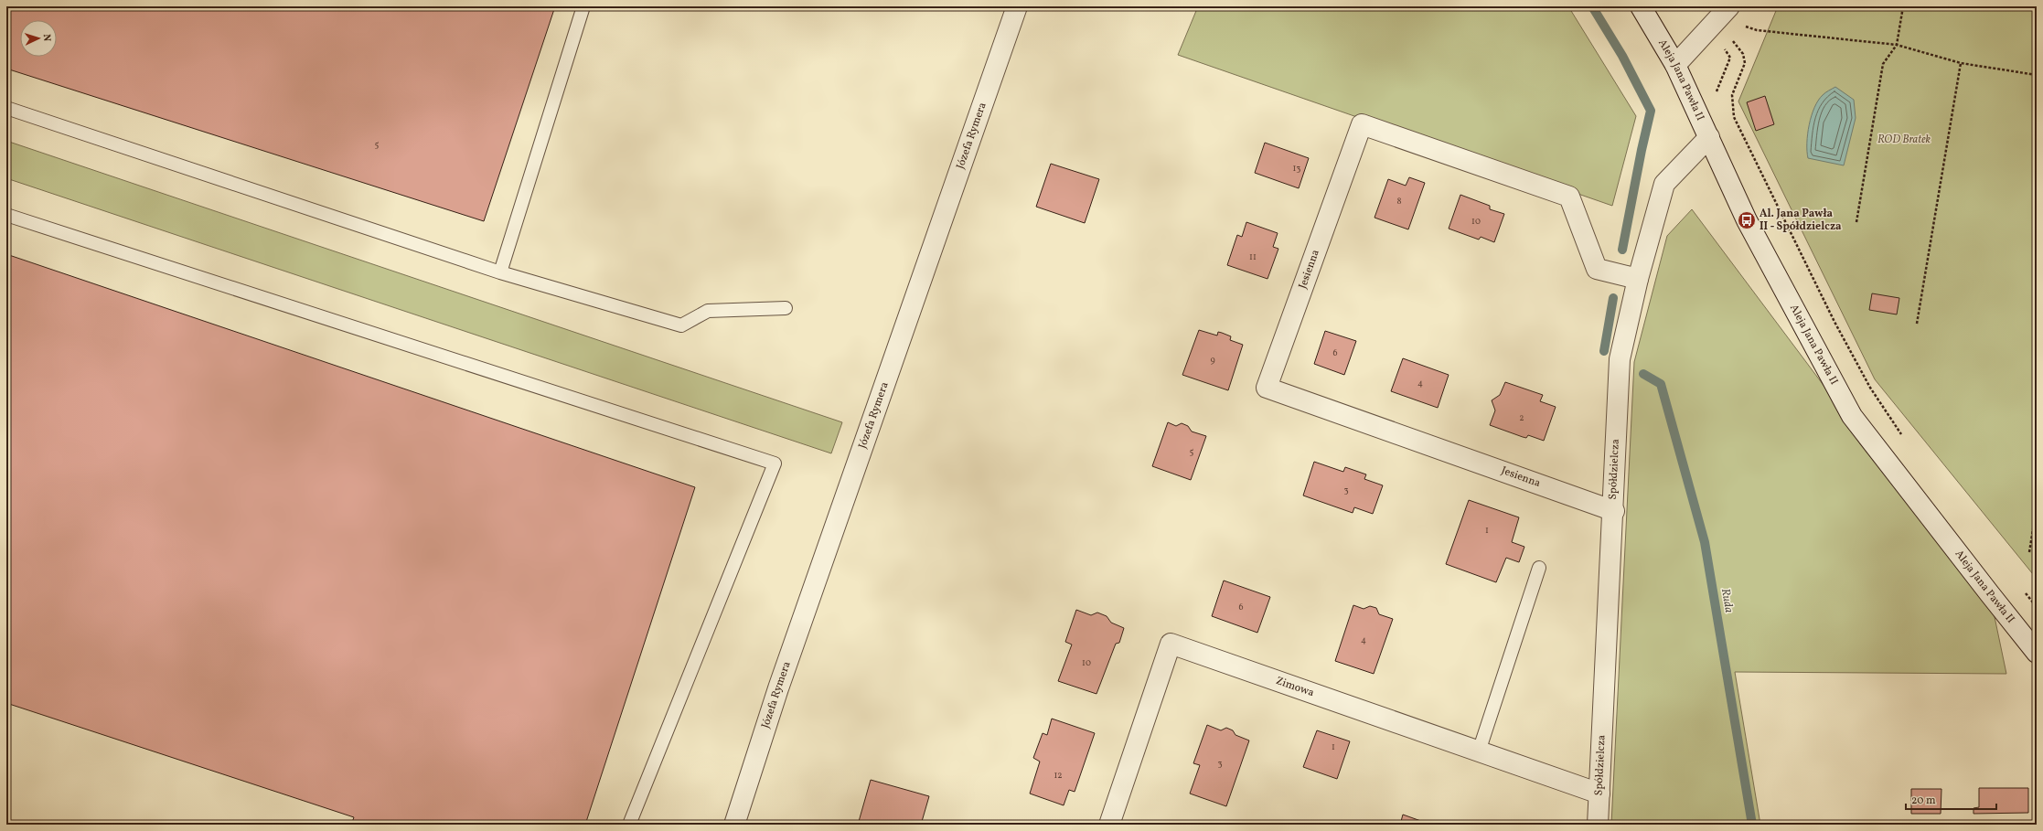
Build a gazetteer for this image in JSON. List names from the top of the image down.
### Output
{
  "streets": {
    "street": [
      "Aleja Jana Pawła II",
      "Józefa Rymera",
      "Jesienna",
      "Spółdzielcza",
      "Zimowa"
    ]
  },
  "crossings": [
    ["Aleja Jana Pawła II", "Spółdzielcza"],
    ["Jesienna", "Spółdzielcza"],
    ["Spółdzielcza", "Zimowa"]
  ],
  "water": ["Ruda"],
  "parks": ["ROD Bratek"],
  "places": {
    "bus stop": ["Al. Jana Pawła II - Spółdzielcza"]
  },
  "house_numbers": [
    "5",
    "13",
    "8",
    "10",
    "11",
    "6",
    "9",
    "4",
    "2",
    "5",
    "3",
    "1",
    "6",
    "4",
    "10",
    "1",
    "3",
    "12"
  ],
  "scale_bar": "20 m",
  "north": "right"
}
